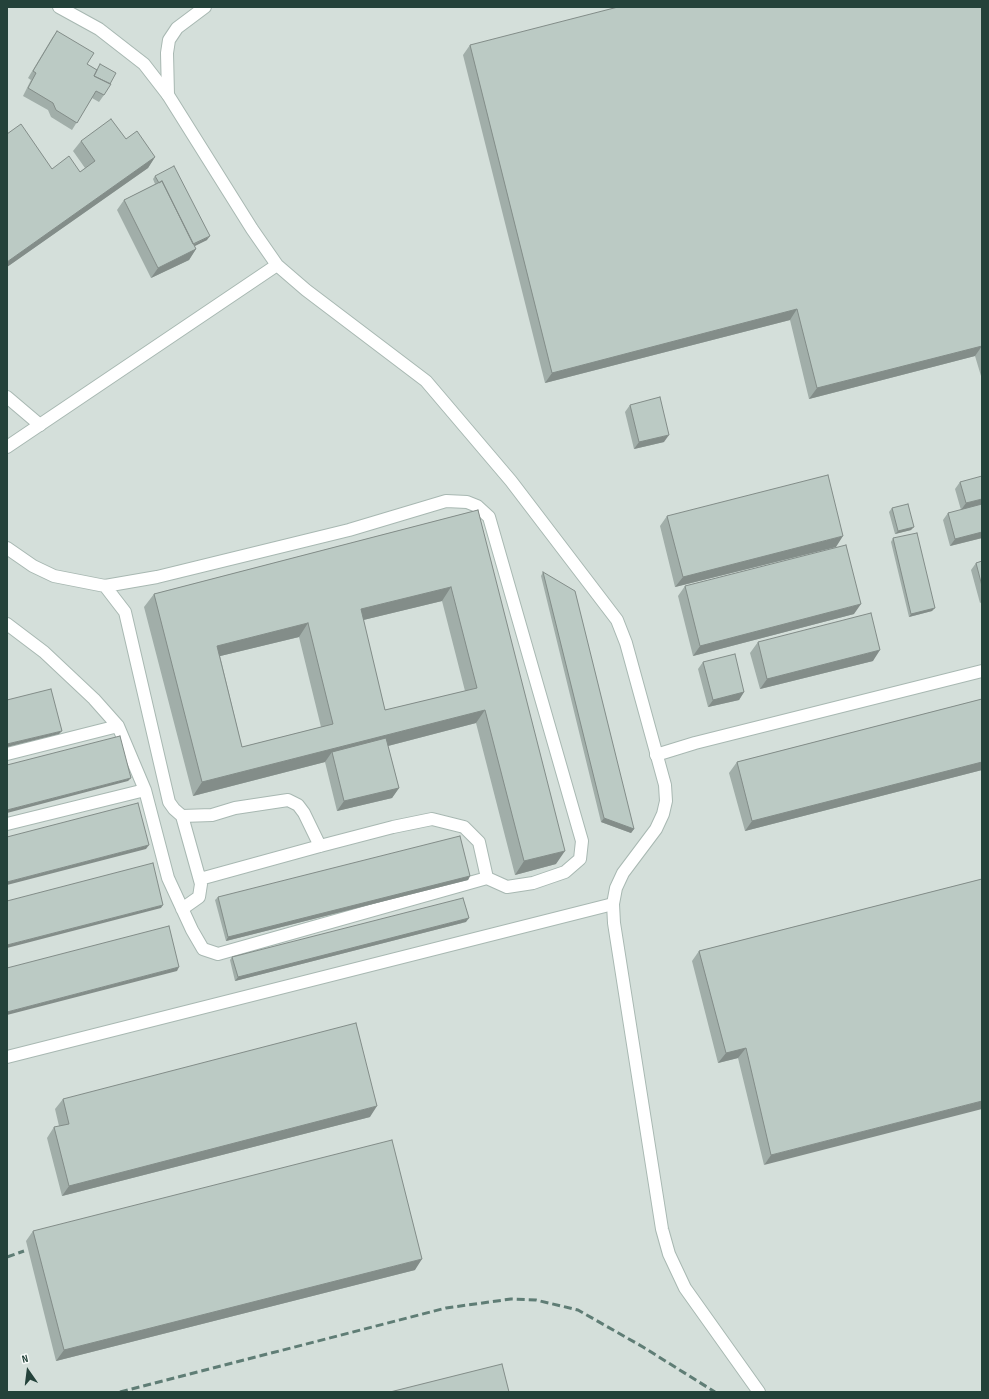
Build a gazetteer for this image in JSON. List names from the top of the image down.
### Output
{
  "north": "top"
}
